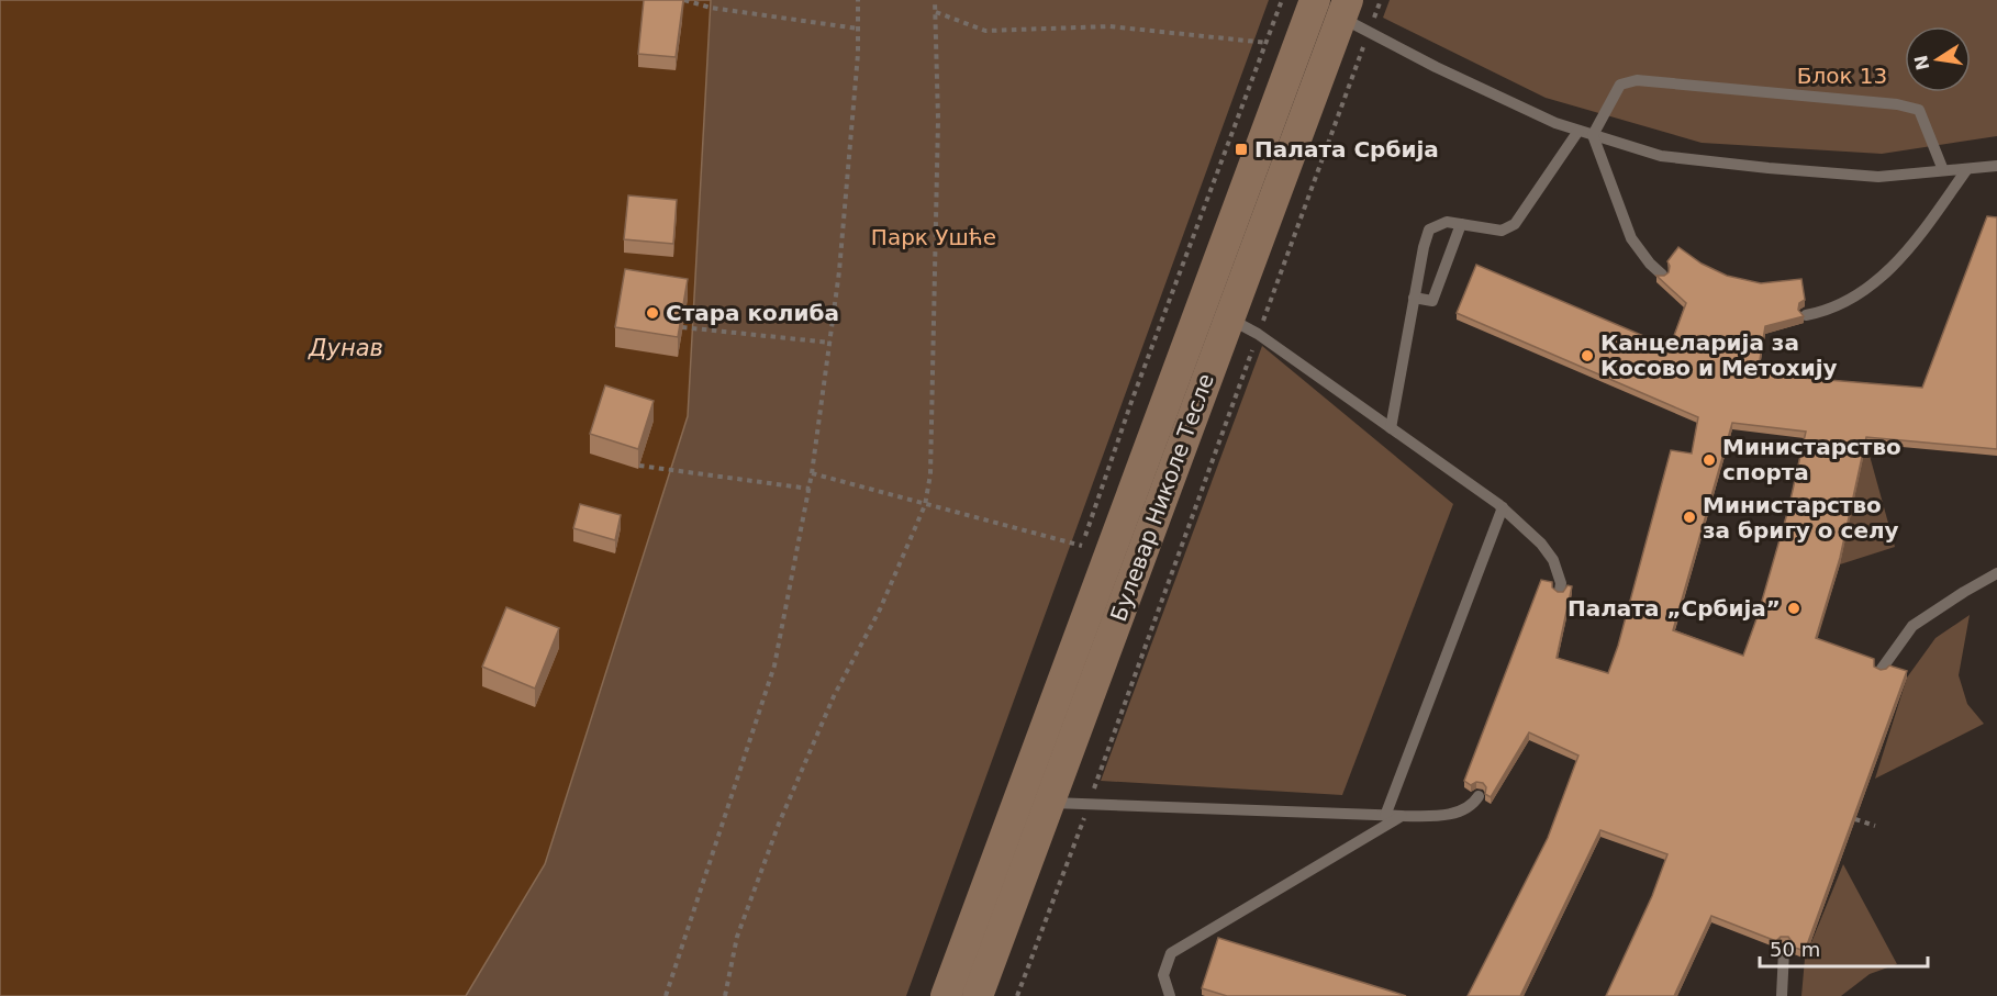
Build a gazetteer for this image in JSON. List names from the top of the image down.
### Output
{
  "streets": {
    "main road": ["Булевар Николе Тесле"]
  },
  "water": ["Дунав"],
  "parks": ["Блок 13", "Парк Ушће"],
  "places": {
    "transit": ["Палата Србија"],
    "other": [
      "Стара колиба",
      "Канцеларија за Косово и Метохију",
      "Министарство спорта",
      "Министарство за бригу о селу",
      "Палата „Србија”"
    ]
  },
  "scale_bar": "50 m",
  "north": "left"
}
